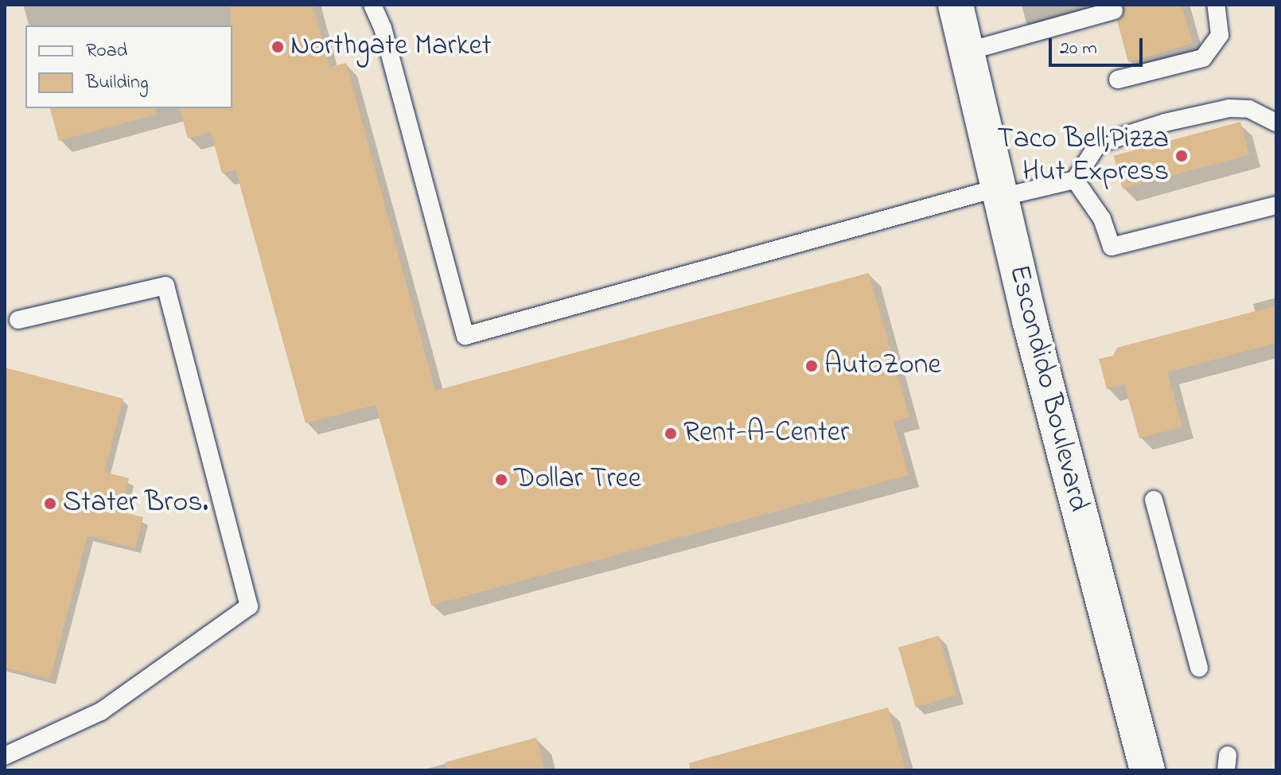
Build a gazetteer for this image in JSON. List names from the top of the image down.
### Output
{
  "streets": {
    "main road": ["Escondido Boulevard"]
  },
  "places": [
    "Northgate Market",
    "Taco Bell;Pizza Hut Express",
    "AutoZone",
    "Rent-A-Center",
    "Dollar Tree",
    "Stater Bros."
  ],
  "legend": ["Road", "Building"],
  "scale_bar": "20 m"
}
